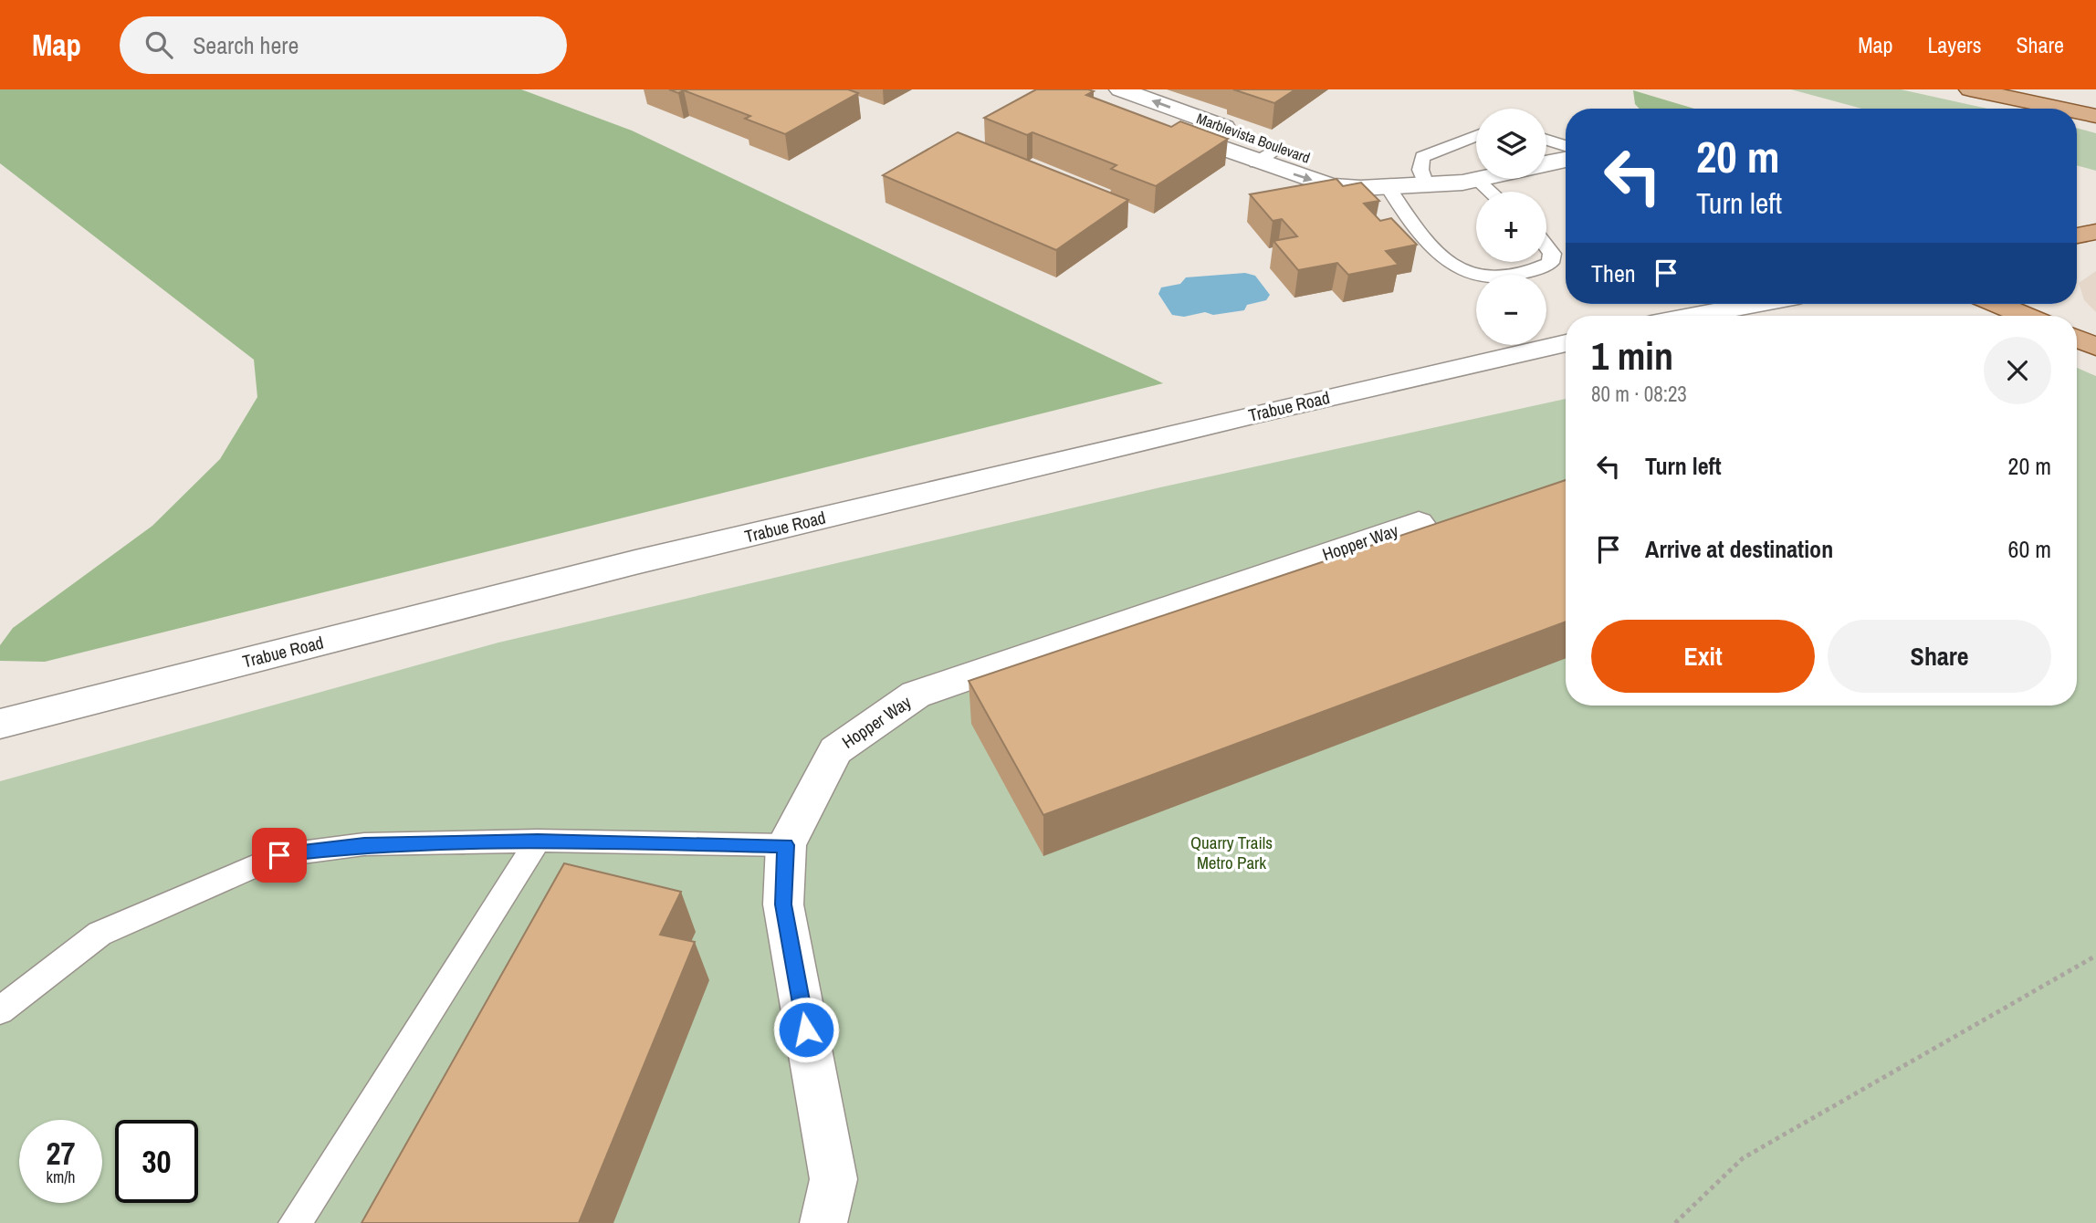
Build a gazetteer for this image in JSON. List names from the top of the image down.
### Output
{
  "streets": {
    "street": ["Marblevista Boulevard", "Trabue Road", "Hopper Way"]
  },
  "parks": ["Quarry Trails Metro Park"],
  "page": {
    "header": "Map",
    "search": "Search here",
    "nav": ["Map", "Layers", "Share"],
    "map_buttons": ["+", "−"],
    "turn": ["20 m", "Turn left"],
    "then": "Then",
    "heading": ["1 min", "80 m · 08:23"],
    "list": [
      {
        "name": "Turn left",
        "value": "20 m"
      },
      {
        "name": "Arrive at destination",
        "value": "60 m"
      }
    ],
    "buttons": ["Exit", "Share"],
    "speed": "27 km/h",
    "limit": "30"
  }
}
